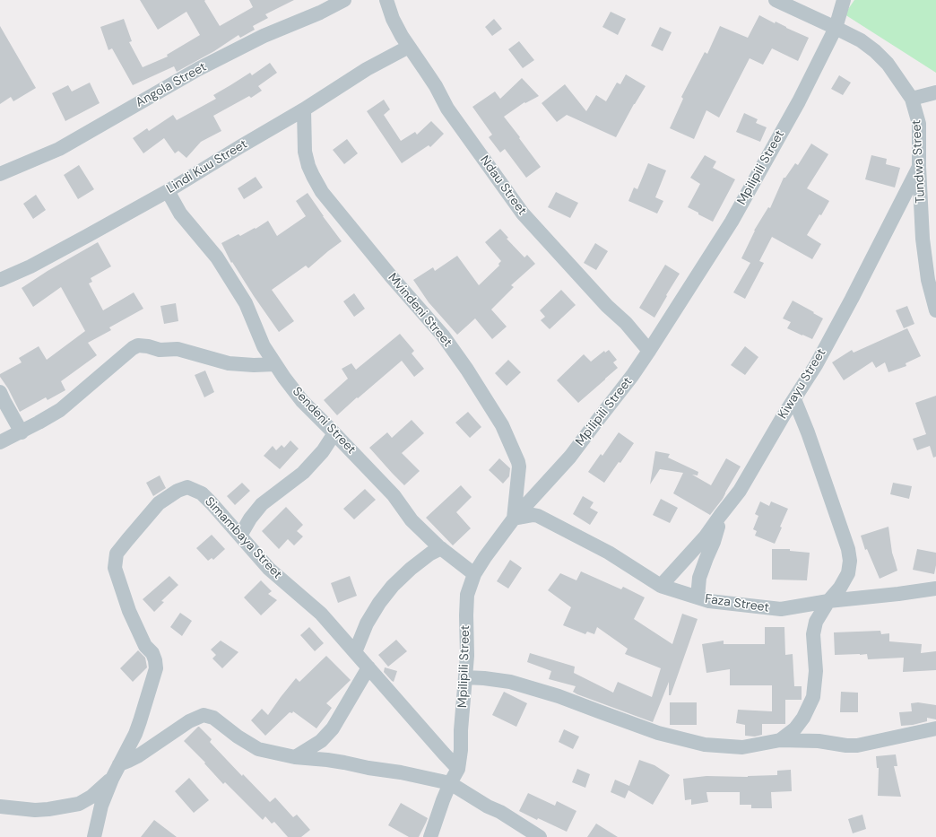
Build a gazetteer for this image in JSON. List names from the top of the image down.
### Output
{
  "streets": {
    "street": [
      "Angola Street",
      "Tundwa Street",
      "Lindi Kuu Street",
      "Mpilipili Street",
      "Ndau Street",
      "Mvindeni Street",
      "Kiwayu Street",
      "Sendeni Street",
      "Simambaya Street",
      "Faza Street"
    ]
  },
  "crossings": [
    ["Tundwa Street", "Mpilipili Street"],
    ["Tundwa Street", "Kiwayu Street"],
    ["Lindi Kuu Street", "Ndau Street"],
    ["Lindi Kuu Street", "Mvindeni Street"],
    ["Lindi Kuu Street", "Sendeni Street"],
    ["Mpilipili Street", "Ndau Street"],
    ["Mpilipili Street", "Mvindeni Street"],
    ["Mpilipili Street", "Sendeni Street"],
    ["Mpilipili Street", "Simambaya Street"],
    ["Mpilipili Street", "Faza Street"],
    ["Mvindeni Street", "Faza Street"],
    ["Kiwayu Street", "Faza Street"]
  ]
}
